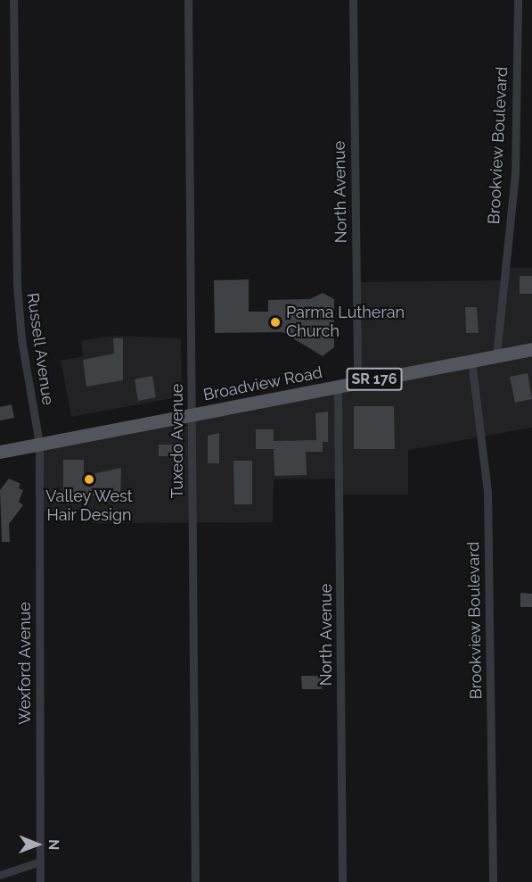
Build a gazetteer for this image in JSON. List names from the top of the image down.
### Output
{
  "streets": {
    "main road": ["SR 176", "Broadview Road"],
    "street": [
      "Brookview Boulevard",
      "North Avenue",
      "Russell Avenue",
      "Tuxedo Avenue",
      "Wexford Avenue"
    ]
  },
  "crossings": [
    ["Brookview Boulevard", "Broadview Road"],
    ["North Avenue", "Broadview Road"],
    ["Russell Avenue", "Broadview Road"],
    ["Russell Avenue", "Wexford Avenue"],
    ["Broadview Road", "Tuxedo Avenue"],
    ["Broadview Road", "Wexford Avenue"]
  ],
  "places": ["Parma Lutheran Church", "Valley West Hair Design"],
  "north": "right"
}
